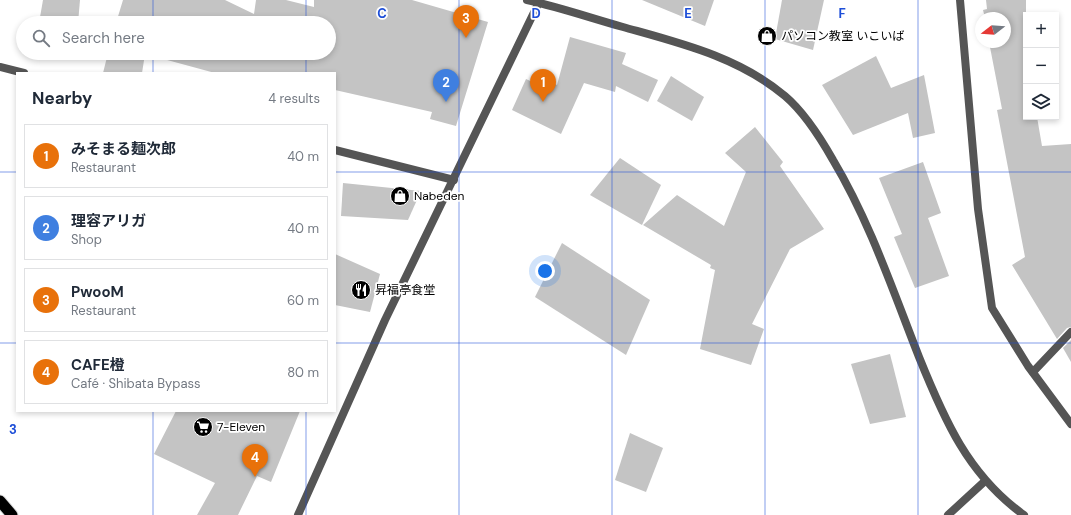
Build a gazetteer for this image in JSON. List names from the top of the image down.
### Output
{
  "places": {
    "shop": ["パソコン教室 いこいば", "Nabeden"],
    "restaurant": ["昇福亭食堂"],
    "supermarket": ["7-Eleven"]
  },
  "north": "left",
  "page": {
    "pins": [
      "3",
      "1",
      "2",
      "4"
    ],
    "map_buttons": ["+", "−"],
    "search": "Search here",
    "heading": ["Nearby", "4 results"],
    "list": [
      {
        "mark": "1",
        "name": "みそまる麺次郎",
        "note": "Restaurant",
        "value": "40 m"
      },
      {
        "mark": "2",
        "name": "理容アリガ",
        "note": "Shop",
        "value": "40 m"
      },
      {
        "mark": "3",
        "name": "PwooM",
        "note": "Restaurant",
        "value": "60 m"
      },
      {
        "mark": "4",
        "name": "CAFE橙",
        "note": "Café · Shibata Bypass",
        "value": "80 m"
      }
    ]
  },
  "grid": {
    "columns": [
      "C",
      "D",
      "E",
      "F"
    ],
    "rows": ["3"]
  }
}
